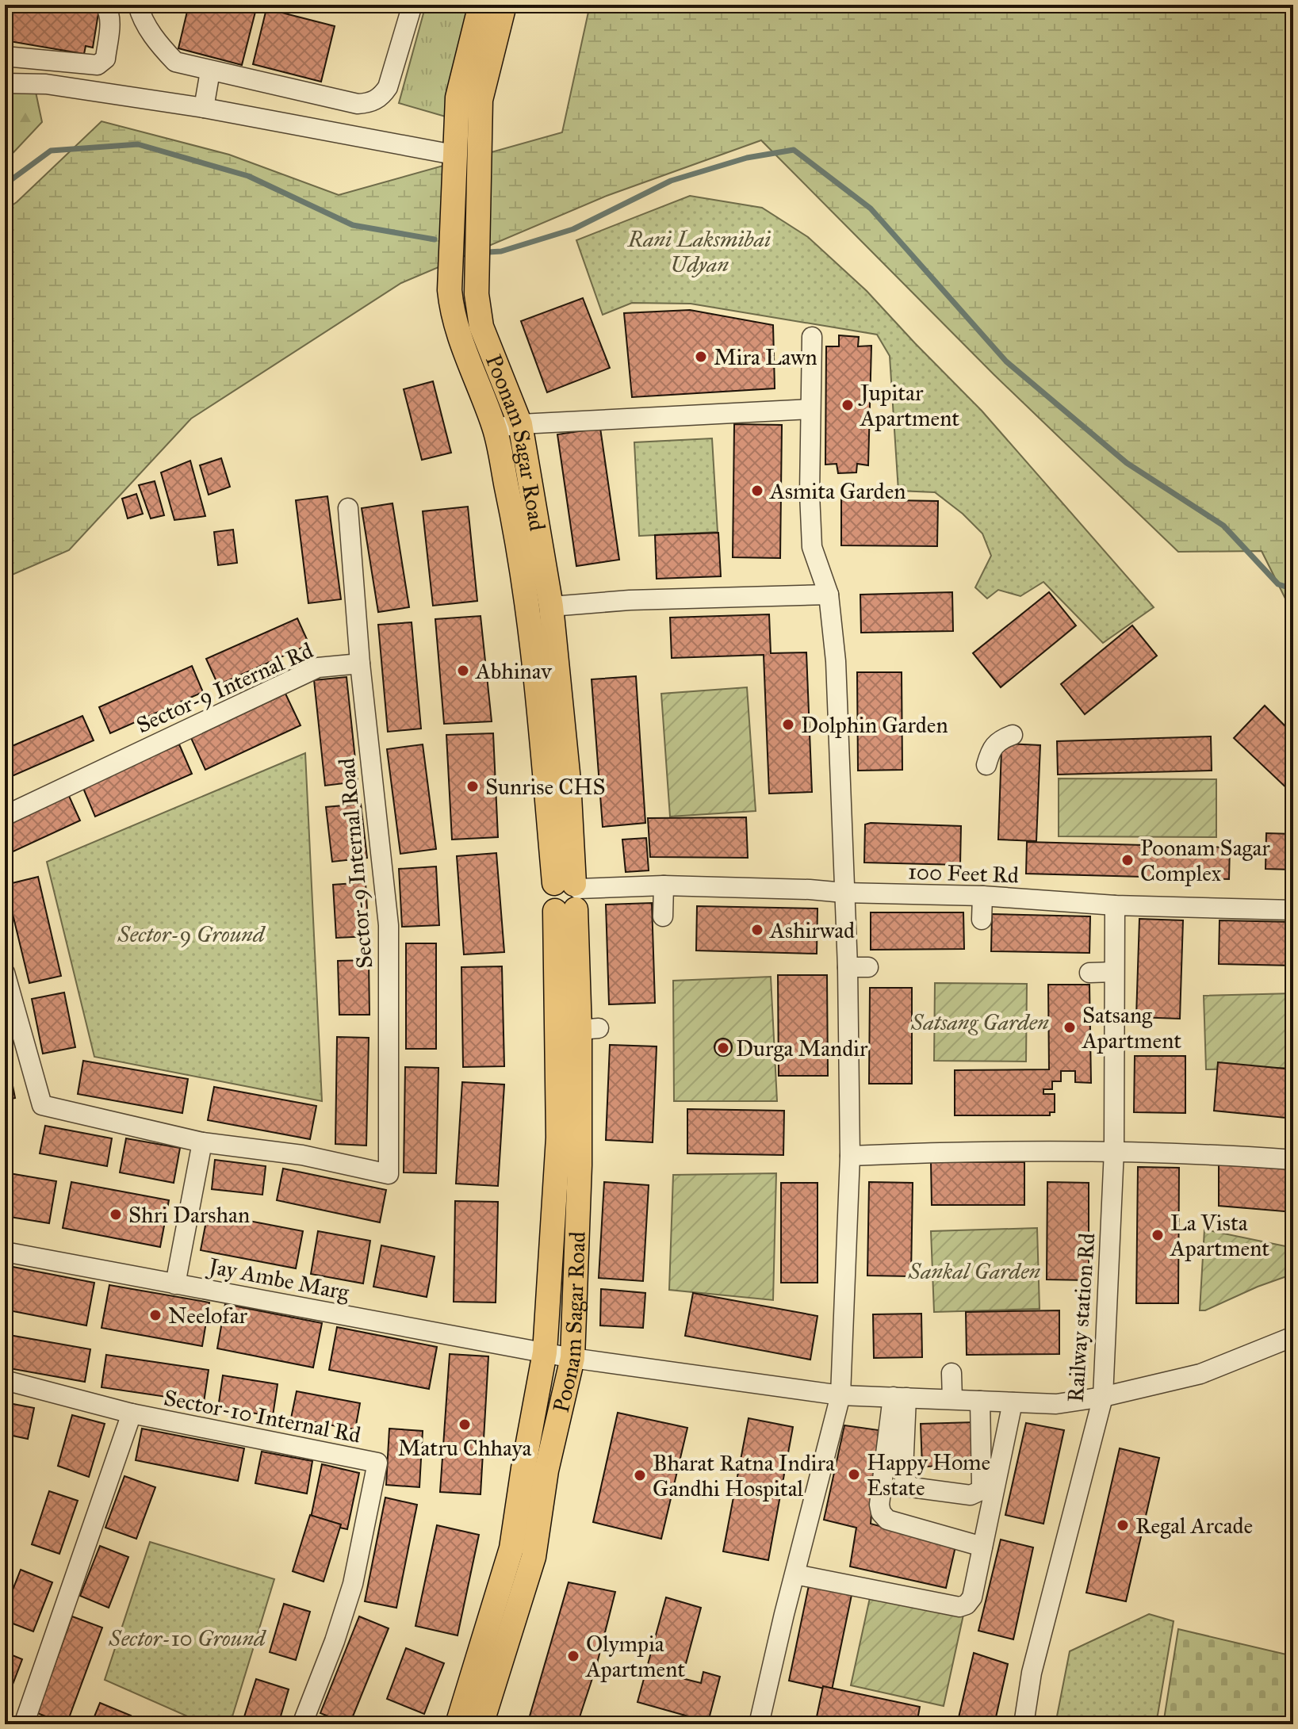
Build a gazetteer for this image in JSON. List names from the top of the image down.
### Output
{
  "streets": {
    "main road": ["Poonam Sagar Road"],
    "street": [
      "Sector-9 Internal Rd",
      "Sector-9 Internal Road",
      "100 Feet Rd",
      "Jay Ambe Marg",
      "Railway station Rd",
      "Sector-10 Internal Rd"
    ]
  },
  "crossings": [
    ["Poonam Sagar Road", "100 Feet Rd"],
    ["Poonam Sagar Road", "Jay Ambe Marg"],
    ["Sector-9 Internal Rd", "Sector-9 Internal Road"],
    ["100 Feet Rd", "Railway station Rd"],
    ["Jay Ambe Marg", "Railway station Rd"]
  ],
  "parks": [
    "Rani Laksmibai Udyan",
    "Sector-9 Ground",
    "Satsang Garden",
    "Sankal Garden",
    "Sector-10 Ground"
  ],
  "places": [
    "Mira Lawn",
    "Jupitar Apartment",
    "Asmita Garden",
    "Abhinav",
    "Dolphin Garden",
    "Sunrise CHS",
    "Poonam Sagar Complex",
    "Ashirwad",
    "Satsang Apartment",
    "Durga Mandir",
    "Shri Darshan",
    "La Vista Apartment",
    "Neelofar",
    "Matru Chhaya",
    "Happy Home Estate",
    "Bharat Ratna Indira Gandhi Hospital",
    "Regal Arcade",
    "Olympia Apartment"
  ]
}
